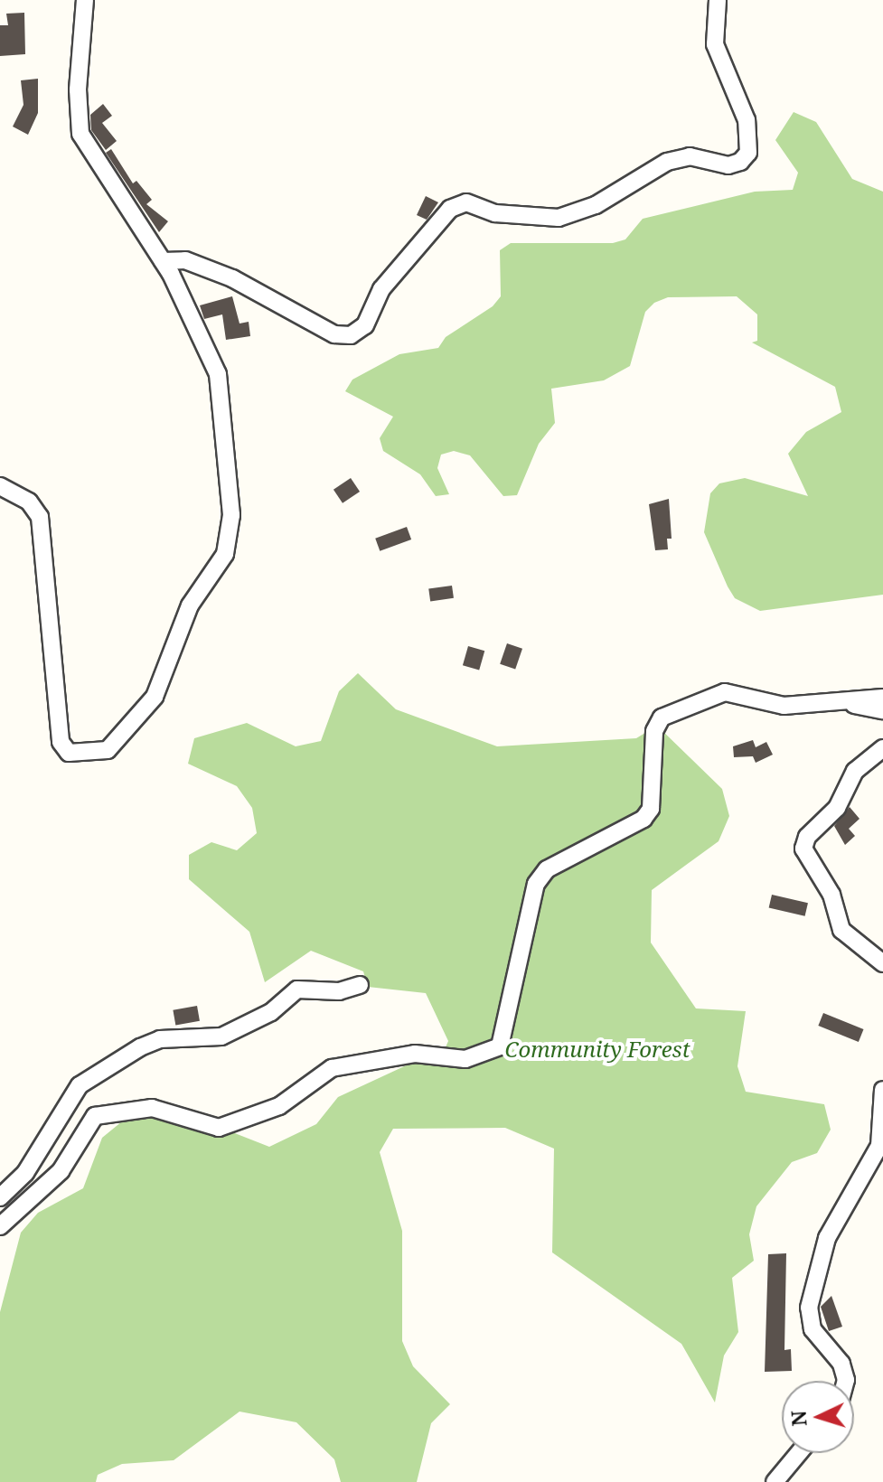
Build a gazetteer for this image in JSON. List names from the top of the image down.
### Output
{
  "parks": ["Community Forest"],
  "north": "left"
}
